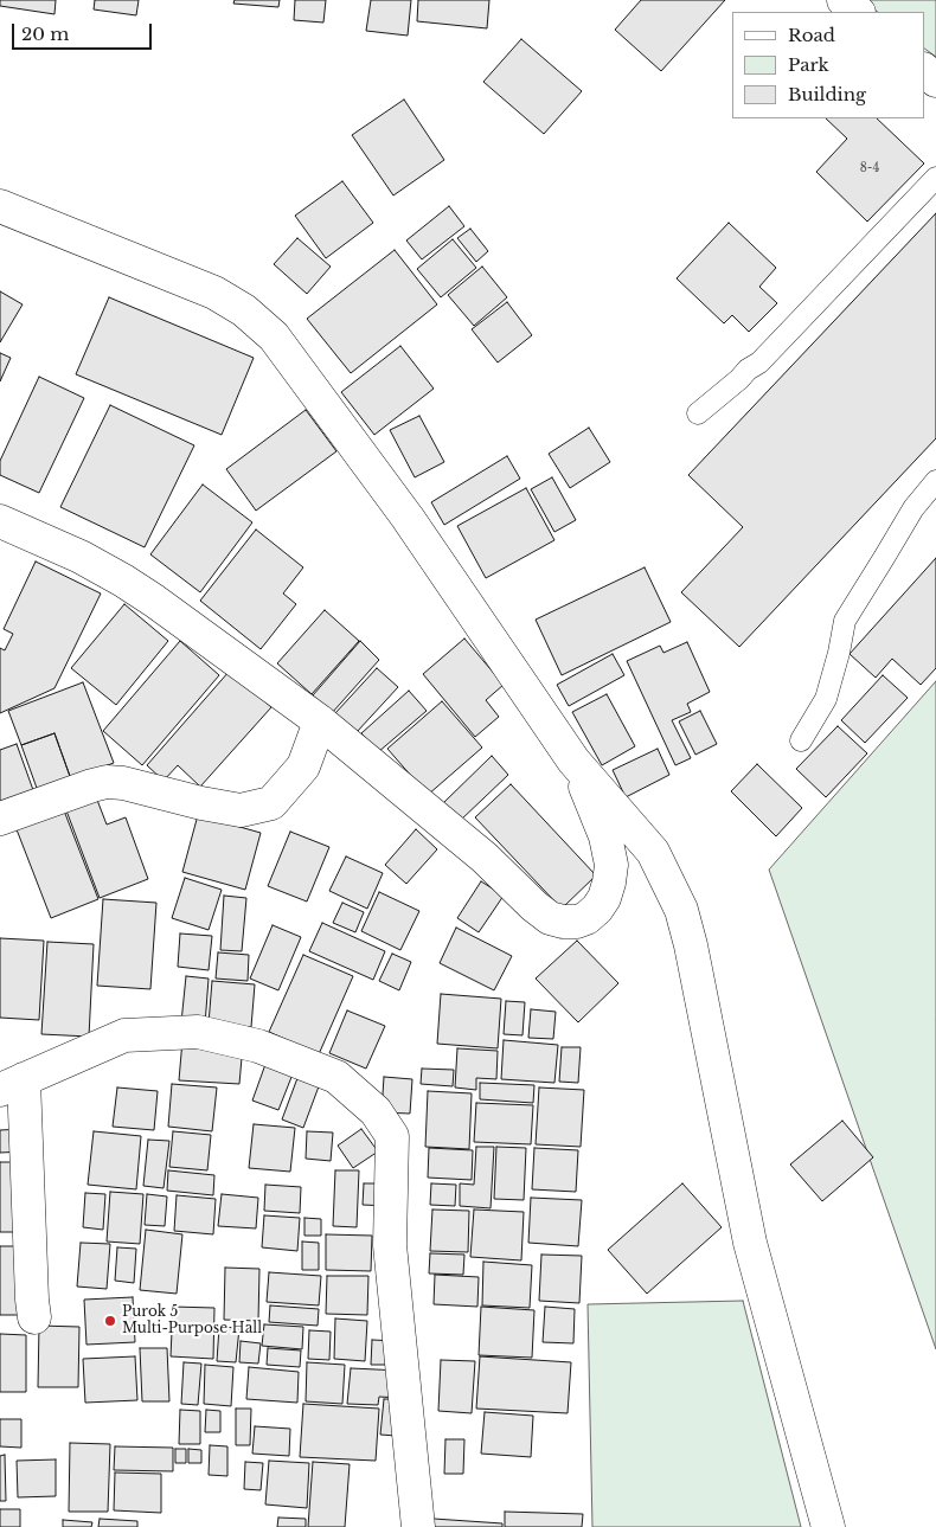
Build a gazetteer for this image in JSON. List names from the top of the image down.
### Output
{
  "places": ["Purok 5 Multi-Purpose Hall"],
  "house_numbers": ["8-4"],
  "legend": ["Road", "Park", "Building"],
  "scale_bar": "20 m"
}
